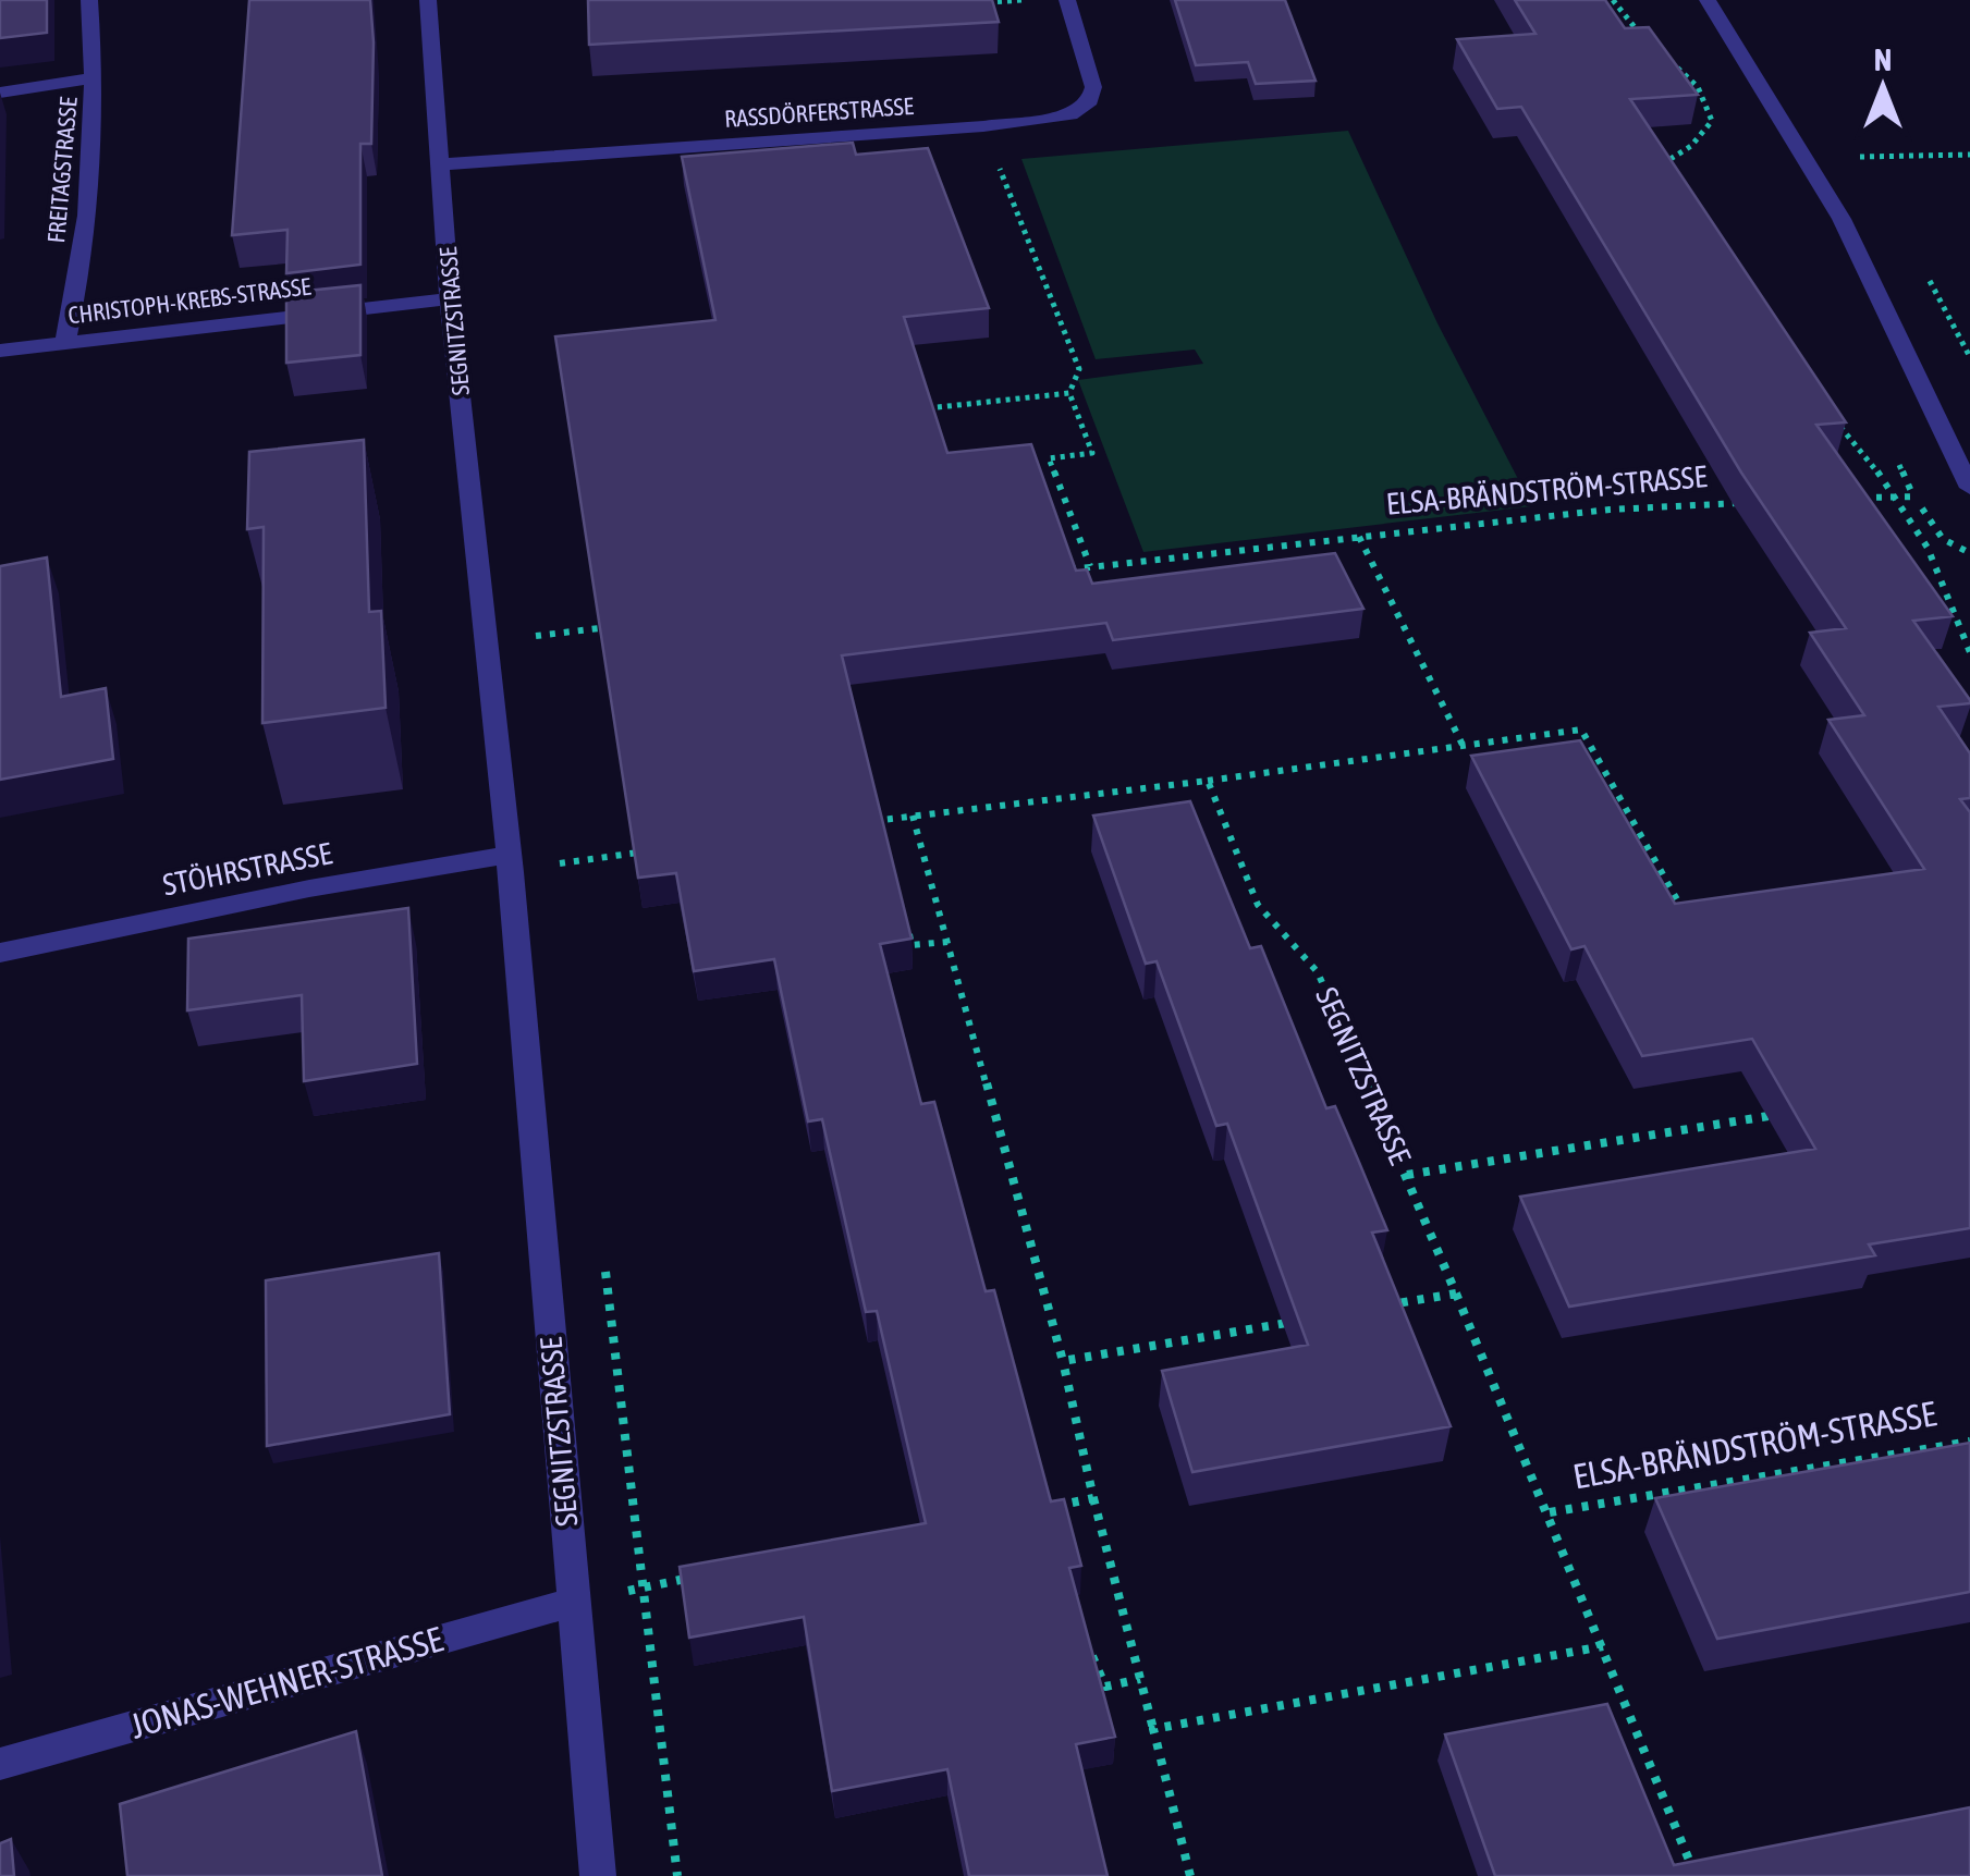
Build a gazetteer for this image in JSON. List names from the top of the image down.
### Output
{
  "streets": {
    "street": [
      "RASSDÖRFERSTRASSE",
      "FREITAGSTRASSE",
      "CHRISTOPH-KREBS-STRASSE",
      "SEGNITZSTRASSE",
      "STÖHRSTRASSE",
      "JONAS-WEHNER-STRASSE"
    ],
    "path": ["ELSA-BRÄNDSTRÖM-STRASSE"]
  },
  "crossings": [
    ["RASSDÖRFERSTRASSE", "SEGNITZSTRASSE"],
    ["FREITAGSTRASSE", "CHRISTOPH-KREBS-STRASSE"],
    ["CHRISTOPH-KREBS-STRASSE", "SEGNITZSTRASSE"],
    ["SEGNITZSTRASSE", "ELSA-BRÄNDSTRÖM-STRASSE"],
    ["SEGNITZSTRASSE", "STÖHRSTRASSE"],
    ["SEGNITZSTRASSE", "JONAS-WEHNER-STRASSE"]
  ],
  "north": "top"
}
